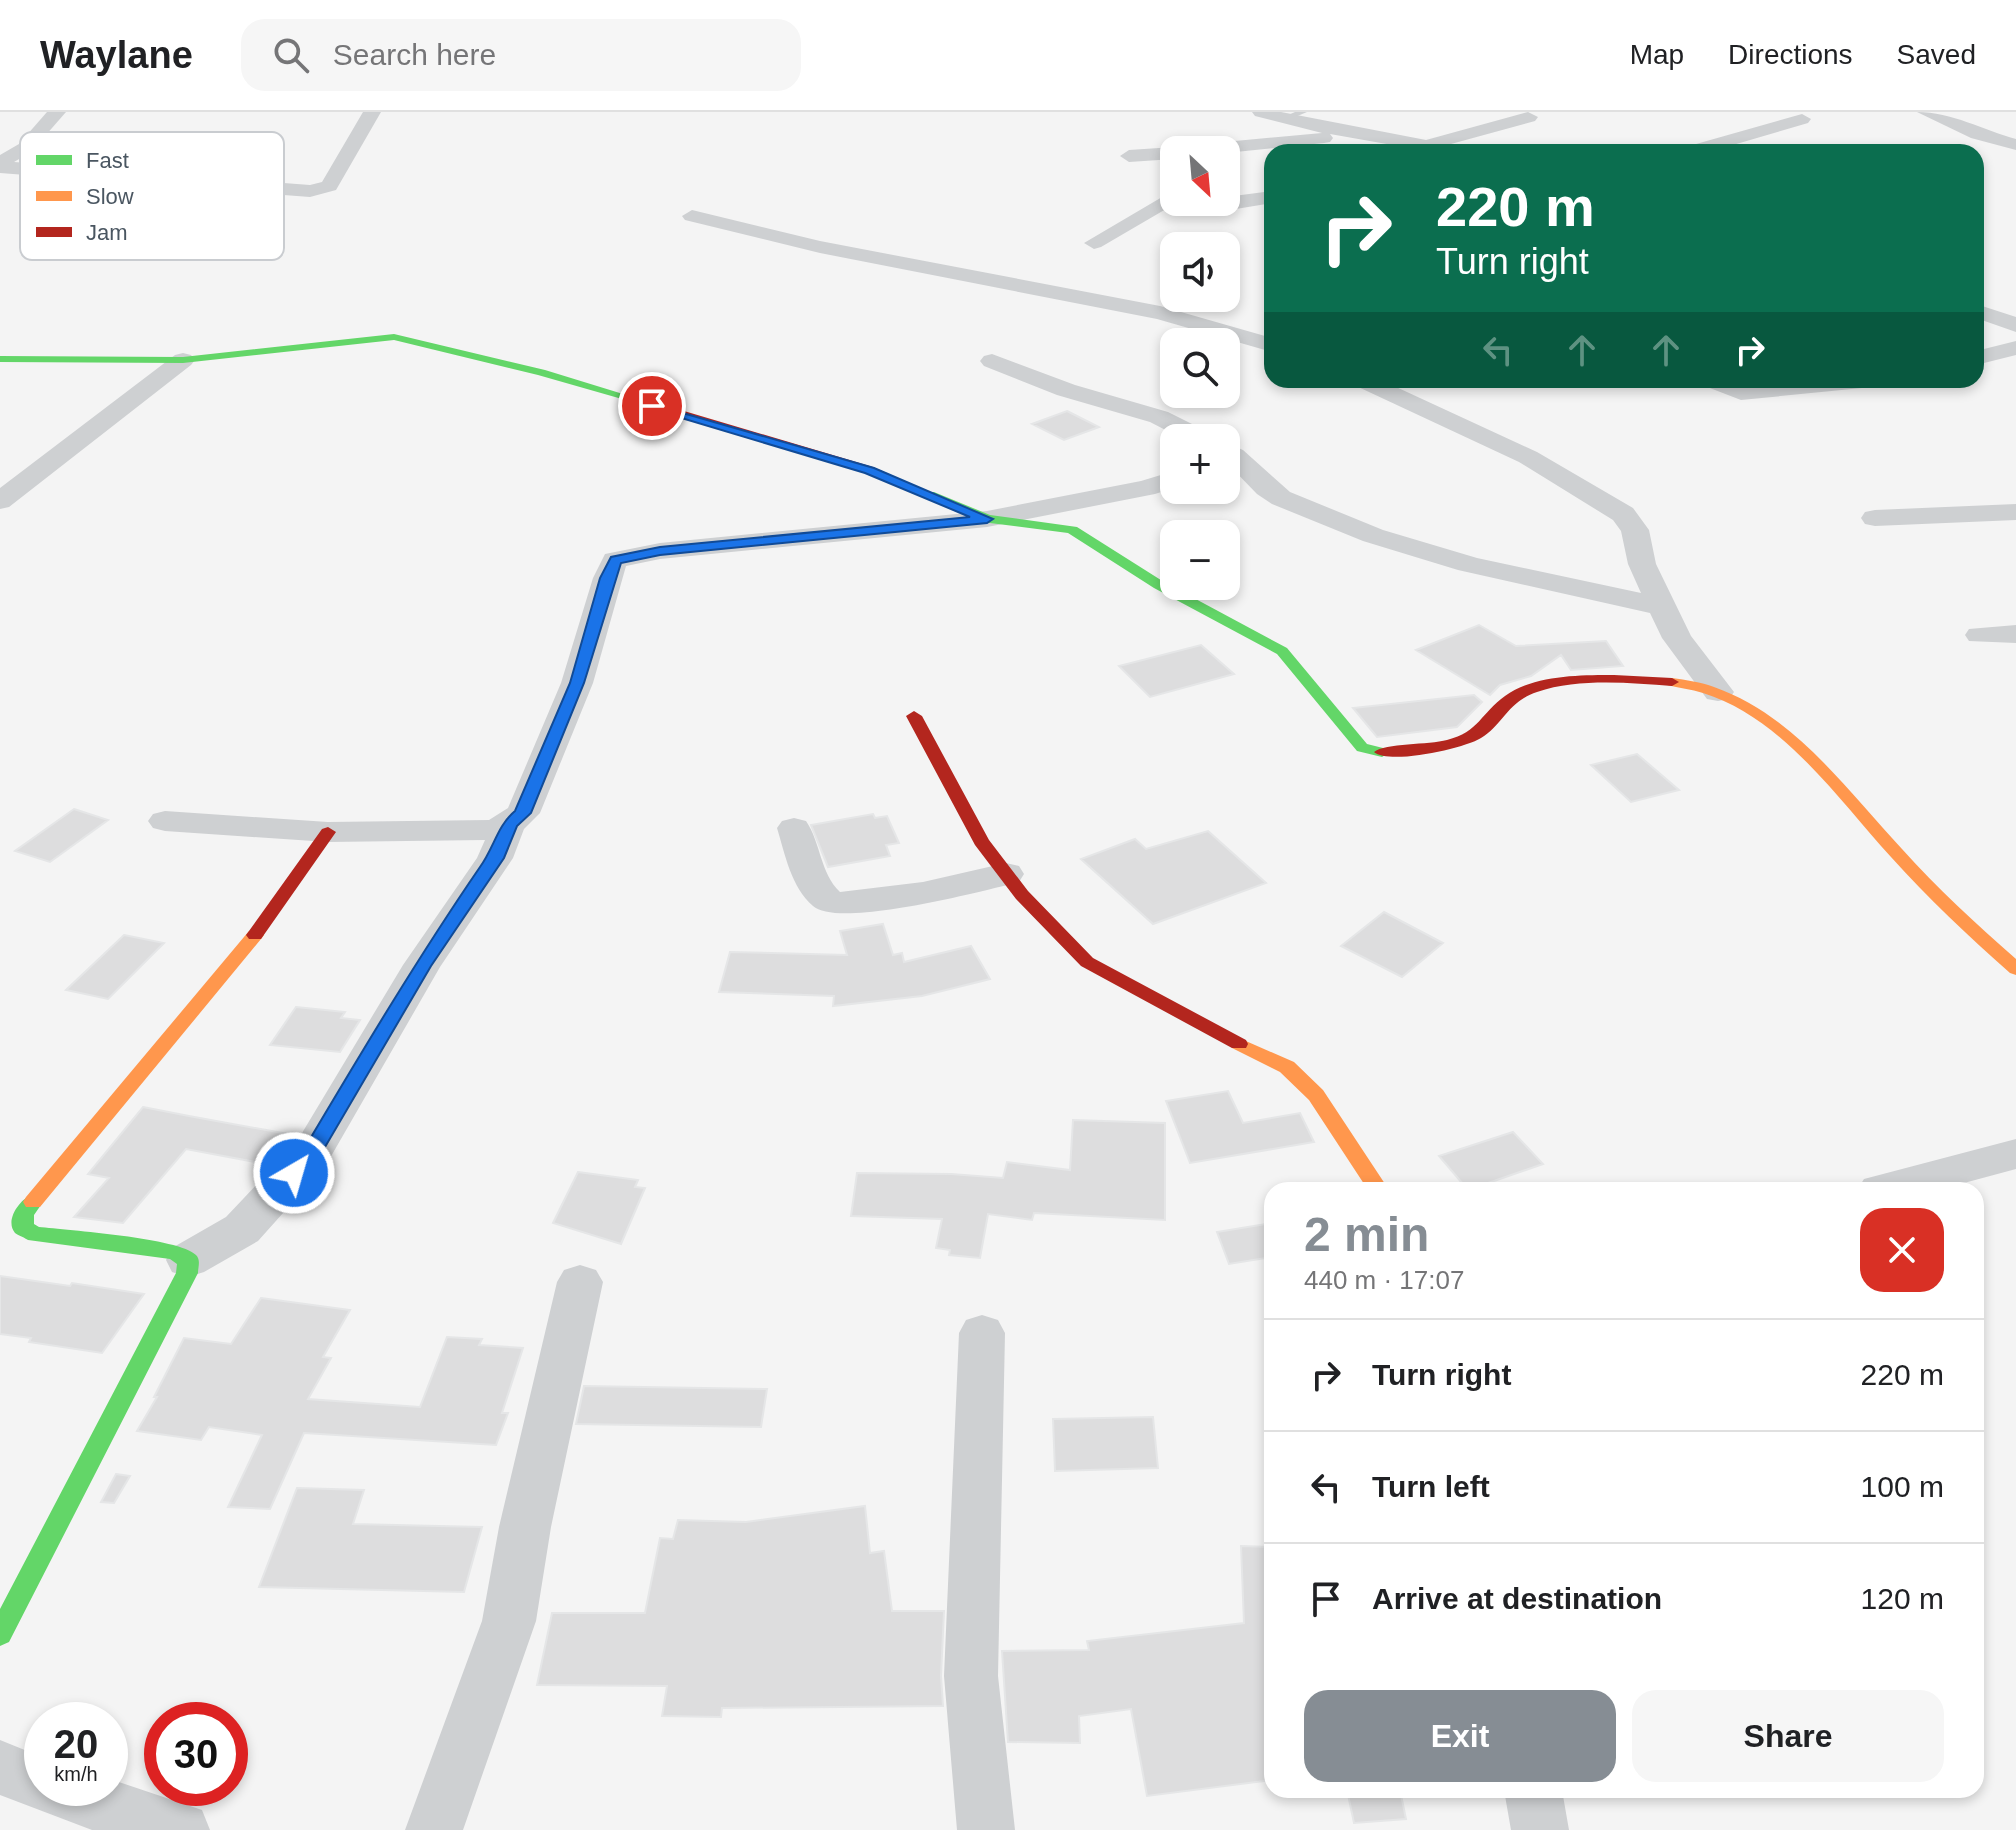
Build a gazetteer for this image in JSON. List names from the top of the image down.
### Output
{
  "legend": ["Fast", "Slow", "Jam"],
  "north": "bottom right",
  "page": {
    "header": "Waylane",
    "search": "Search here",
    "nav": ["Map", "Directions", "Saved"],
    "map_buttons": ["+", "−"],
    "turn": ["220 m", "Turn right"],
    "heading": ["2 min", "440 m · 17:07"],
    "list": [
      {
        "name": "Turn right",
        "value": "220 m"
      },
      {
        "name": "Turn left",
        "value": "100 m"
      },
      {
        "name": "Arrive at destination",
        "value": "120 m"
      }
    ],
    "buttons": ["Exit", "Share"],
    "speed": "20 km/h",
    "limit": "30"
  }
}
